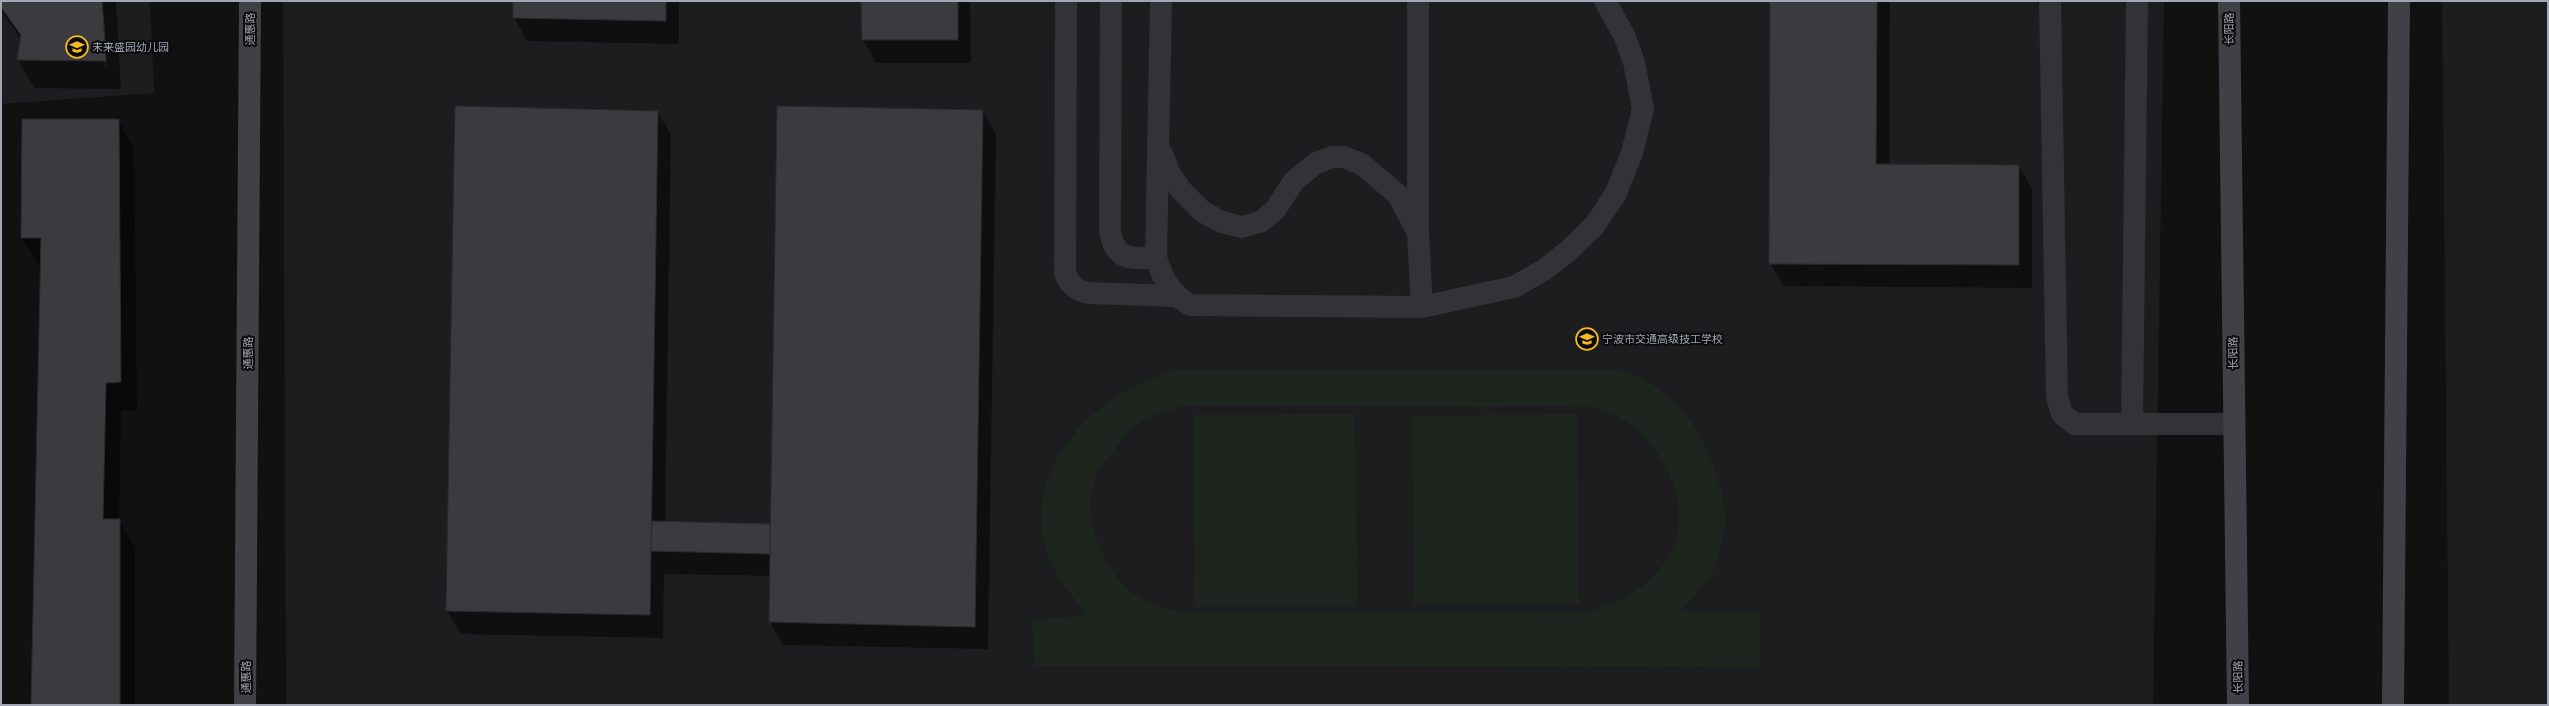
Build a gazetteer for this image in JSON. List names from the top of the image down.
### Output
{
  "streets": {
    "main road": ["通惠路", "长阳路"]
  },
  "places": {
    "school or university": ["未来盛园幼儿园", "宁波市交通高级技工学校"]
  }
}
